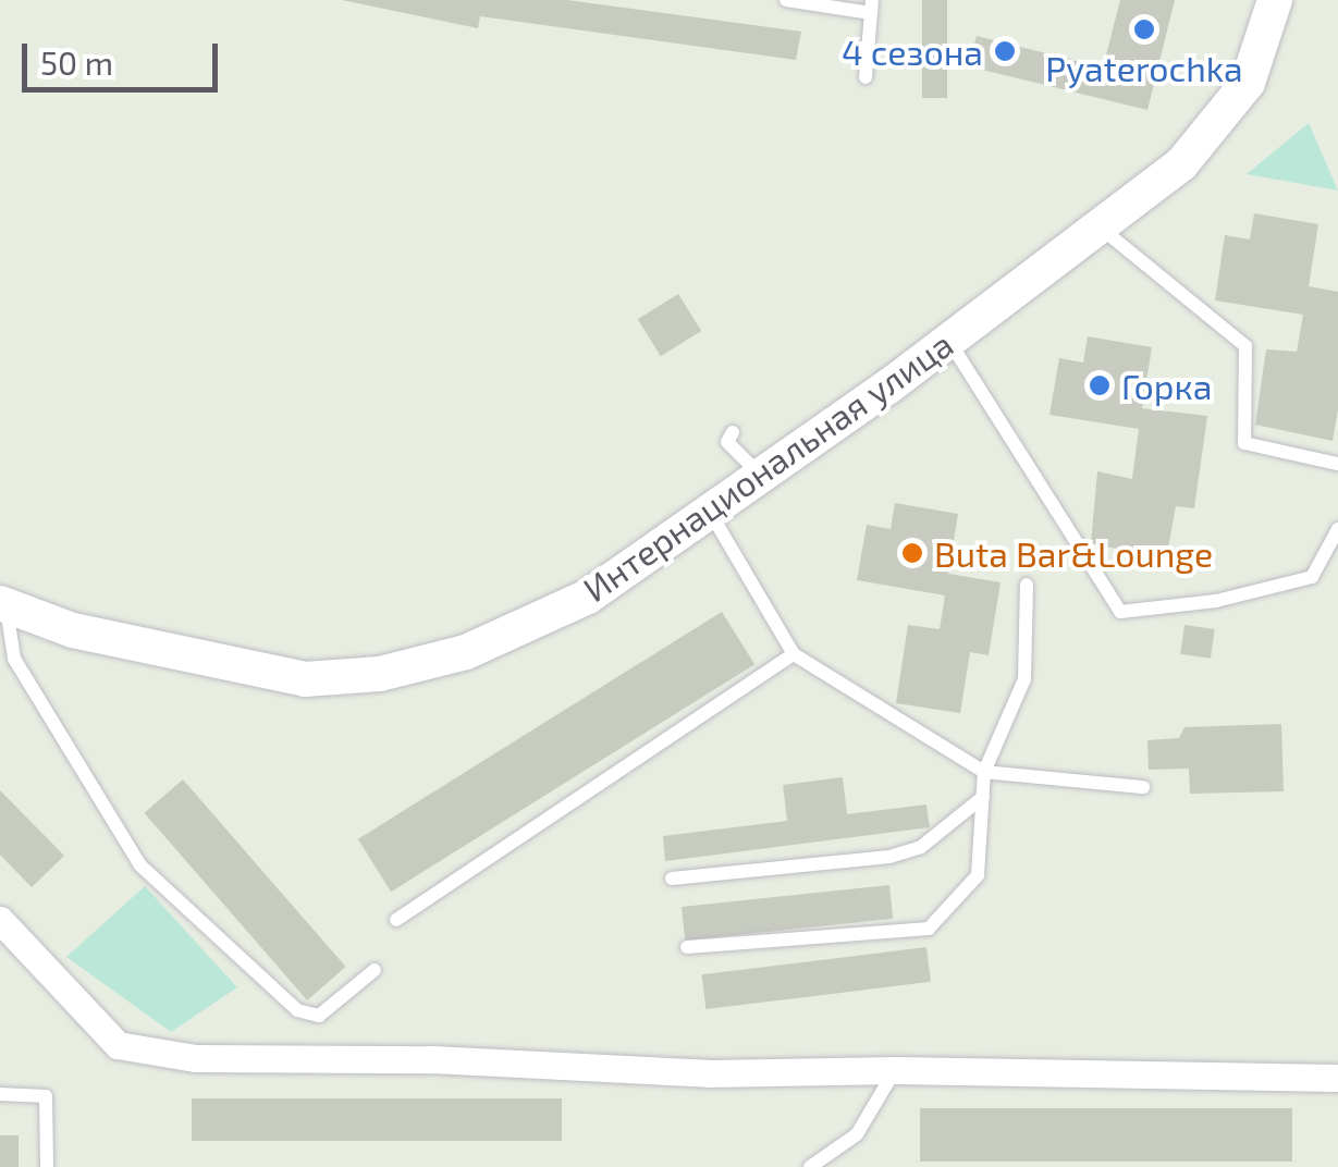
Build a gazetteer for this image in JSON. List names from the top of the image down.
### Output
{
  "streets": {
    "main road": ["Интернациональная улица"]
  },
  "places": [
    "Pyaterochka",
    "4 сезона",
    "Горка",
    "Buta Bar&Lounge"
  ],
  "scale_bar": "50 m"
}
